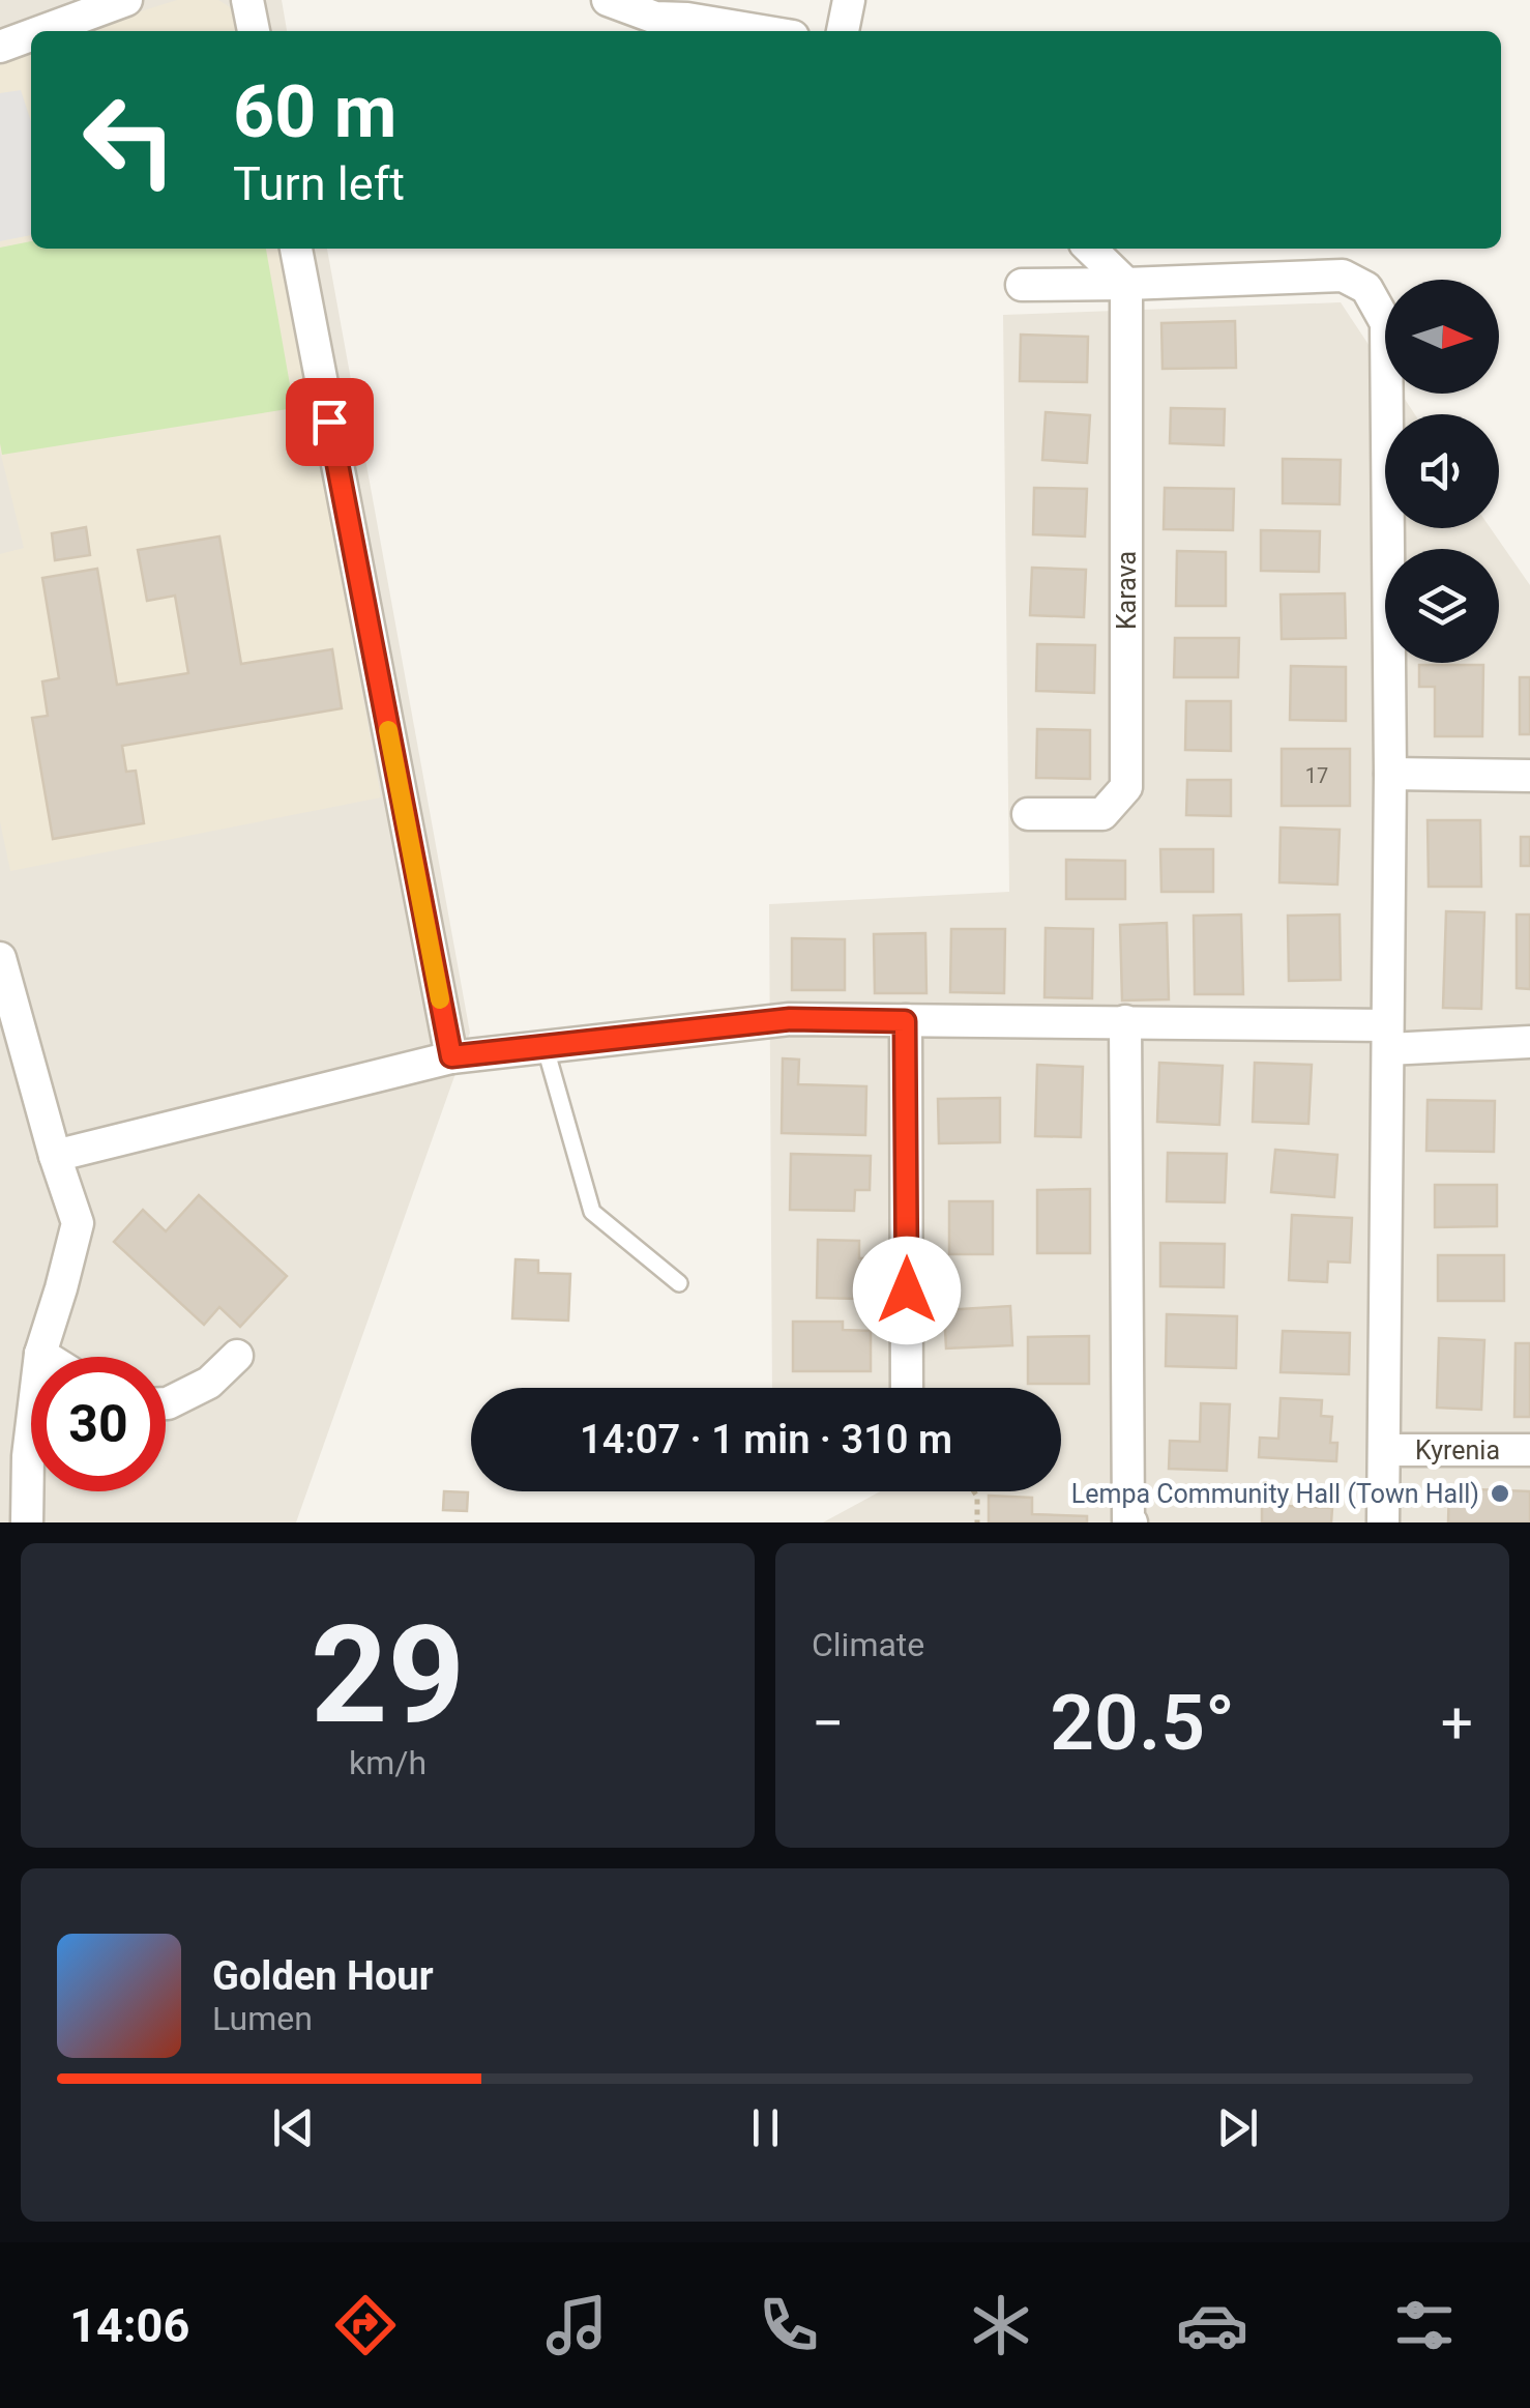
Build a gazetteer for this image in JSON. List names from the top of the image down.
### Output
{
  "streets": {
    "street": ["Karava", "Kyrenia"]
  },
  "places": ["Lempa Community Hall (Town Hall)"],
  "house_numbers": ["17"],
  "north": "right",
  "page": {
    "turn": ["60 m", "Turn left"],
    "limit": "30",
    "trip": "14:07 · 1 min · 310 m",
    "tile": [
      ["29", "km/h"],
      "Climate"
    ],
    "heat": ["−", "20.5°", "+"],
    "song": ["Golden Hour", "Lumen"],
    "tabs": "14:06"
  }
}
